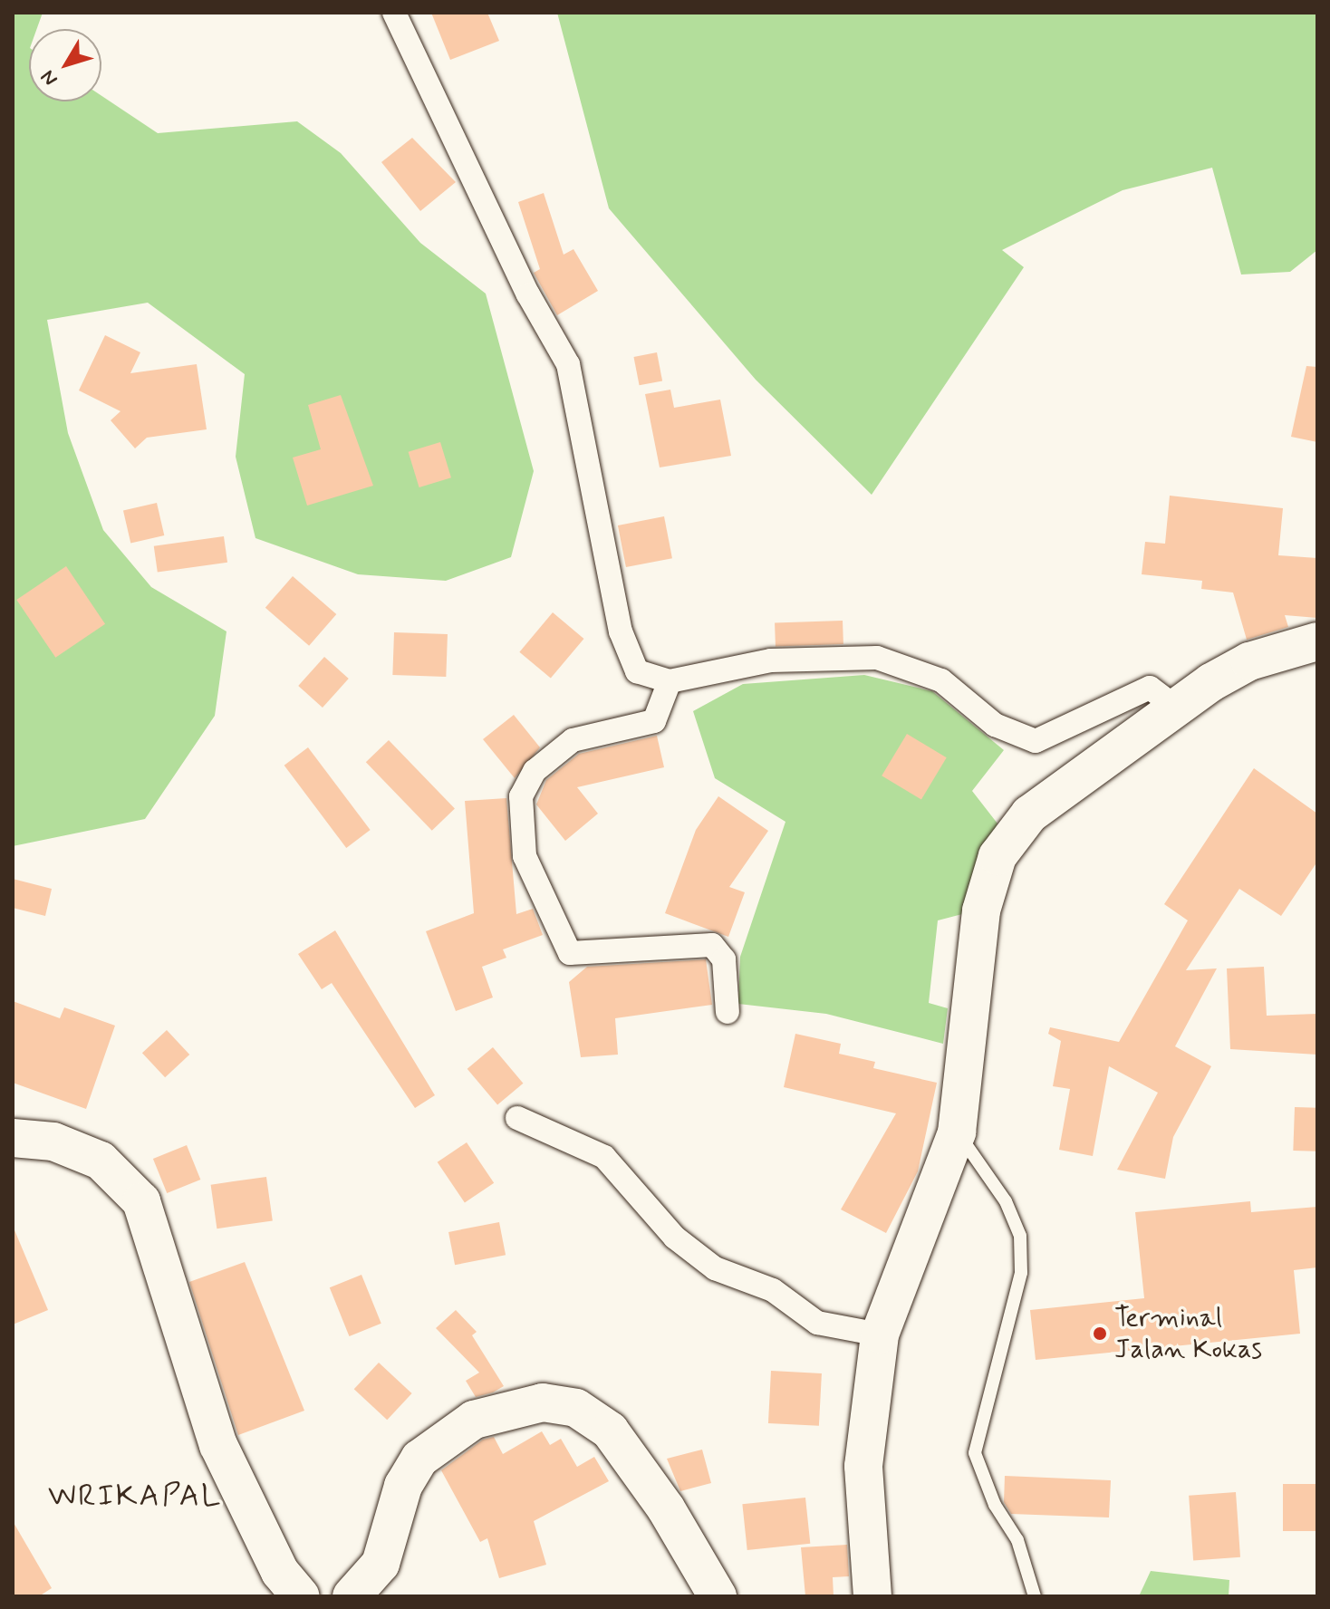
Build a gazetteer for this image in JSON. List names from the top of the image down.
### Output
{
  "districts": ["WRIKAPAL"],
  "places": ["Terminal Jalan Kokas"],
  "north": "bottom left"
}
